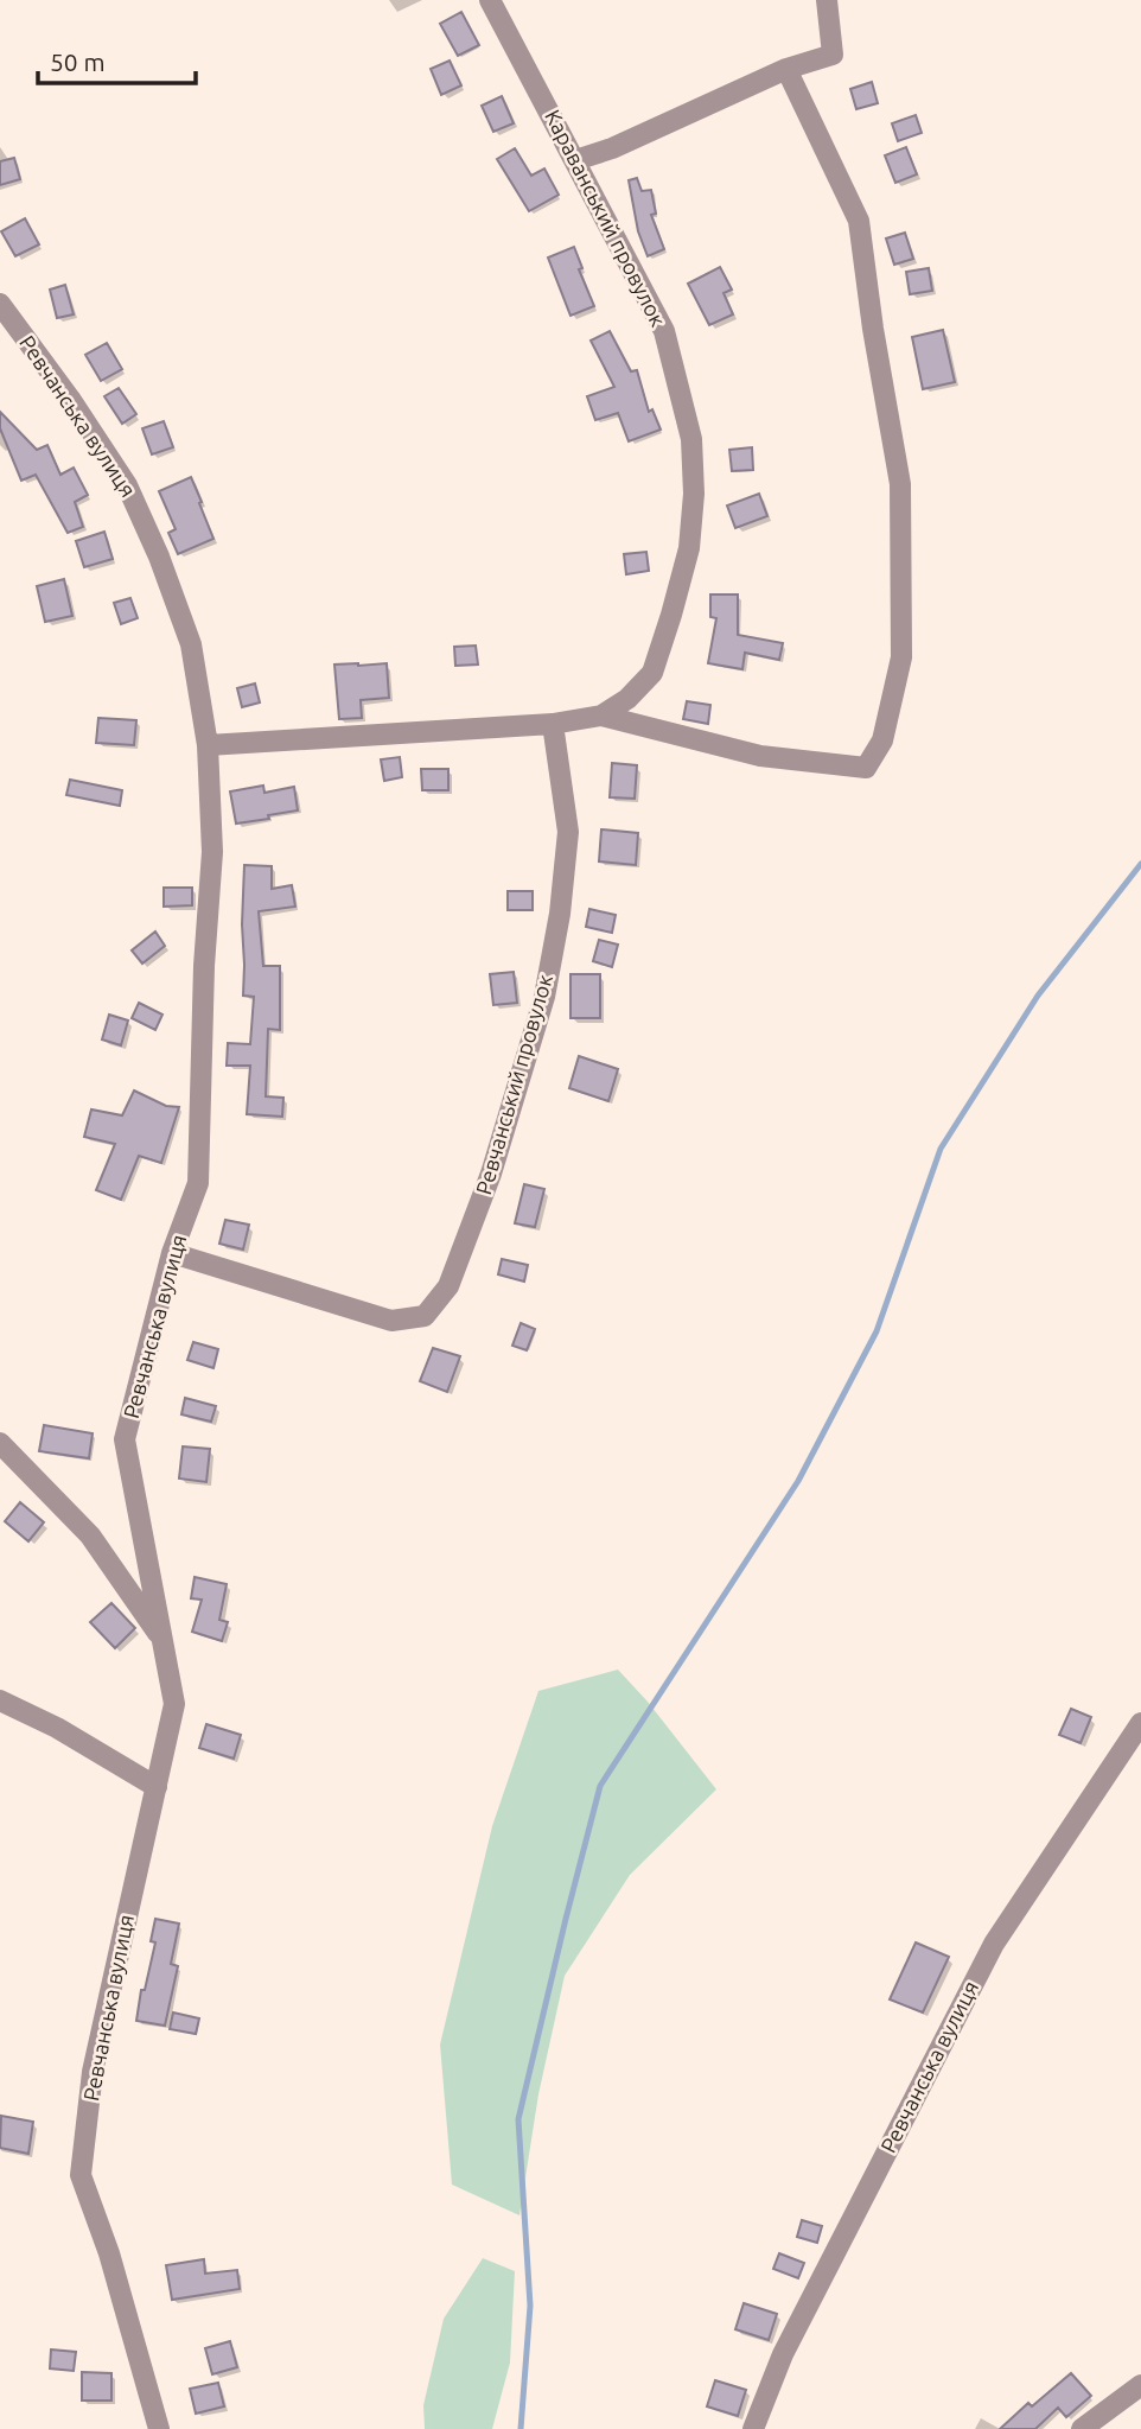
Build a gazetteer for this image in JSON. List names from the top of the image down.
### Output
{
  "streets": {
    "street": ["Караванський провулок", "Ревчанська вулиця", "Ревчанський провулок"]
  },
  "crossings": [
    ["Караванський провулок", "Ревчанський провулок"],
    ["Ревчанська вулиця", "Ревчанський провулок"]
  ],
  "scale_bar": "50 m"
}
